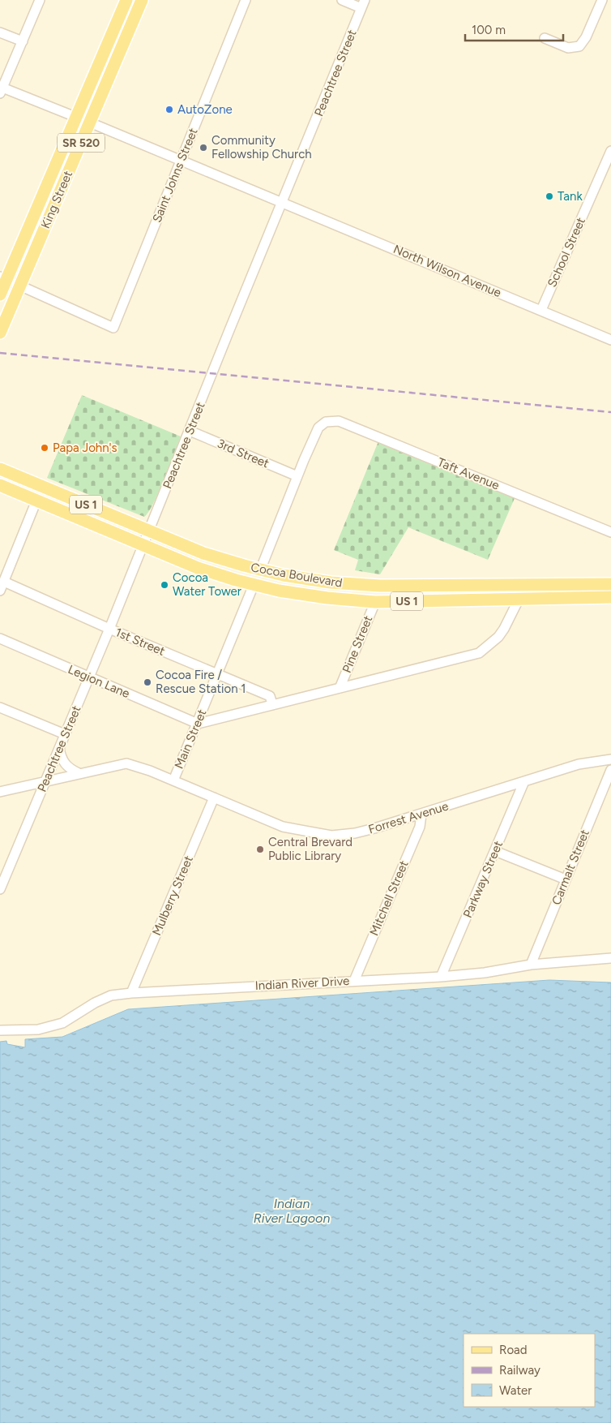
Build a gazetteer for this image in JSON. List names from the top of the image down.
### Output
{
  "streets": {
    "main road": [
      "SR 520",
      "King Street",
      "US 1",
      "Cocoa Boulevard"
    ],
    "street": [
      "Peachtree Street",
      "Saint Johns Street",
      "School Street",
      "North Wilson Avenue",
      "3rd Street",
      "Taft Avenue",
      "1st Street",
      "Pine Street",
      "Legion Lane",
      "Main Street",
      "Forrest Avenue",
      "Carmalt Street",
      "Parkway Street",
      "Mulberry Street",
      "Mitchell Street",
      "Indian River Drive"
    ]
  },
  "crossings": [
    ["Peachtree Street", "North Wilson Avenue"],
    ["Peachtree Street", "3rd Street"],
    ["Peachtree Street", "Cocoa Boulevard"],
    ["Peachtree Street", "1st Street"],
    ["Peachtree Street", "Legion Lane"],
    ["Peachtree Street", "Forrest Avenue"],
    ["Saint Johns Street", "King Street"],
    ["Saint Johns Street", "North Wilson Avenue"],
    ["King Street", "North Wilson Avenue"],
    ["School Street", "North Wilson Avenue"],
    ["3rd Street", "Taft Avenue"],
    ["Cocoa Boulevard", "Pine Street"],
    ["Cocoa Boulevard", "Main Street"],
    ["1st Street", "Main Street"],
    ["Legion Lane", "Main Street"],
    ["Main Street", "Forrest Avenue"],
    ["Forrest Avenue", "Parkway Street"],
    ["Forrest Avenue", "Mulberry Street"],
    ["Forrest Avenue", "Mitchell Street"],
    ["Carmalt Street", "Indian River Drive"],
    ["Parkway Street", "Indian River Drive"],
    ["Mulberry Street", "Indian River Drive"],
    ["Mitchell Street", "Indian River Drive"]
  ],
  "water": ["Indian River Lagoon"],
  "places": [
    "AutoZone",
    "Community Fellowship Church",
    "Tank",
    "Papa John's",
    "Cocoa Water Tower",
    "Cocoa Fire / Rescue Station 1",
    "Central Brevard Public Library"
  ],
  "legend": ["Road", "Railway", "Water"],
  "scale_bar": "100 m"
}
